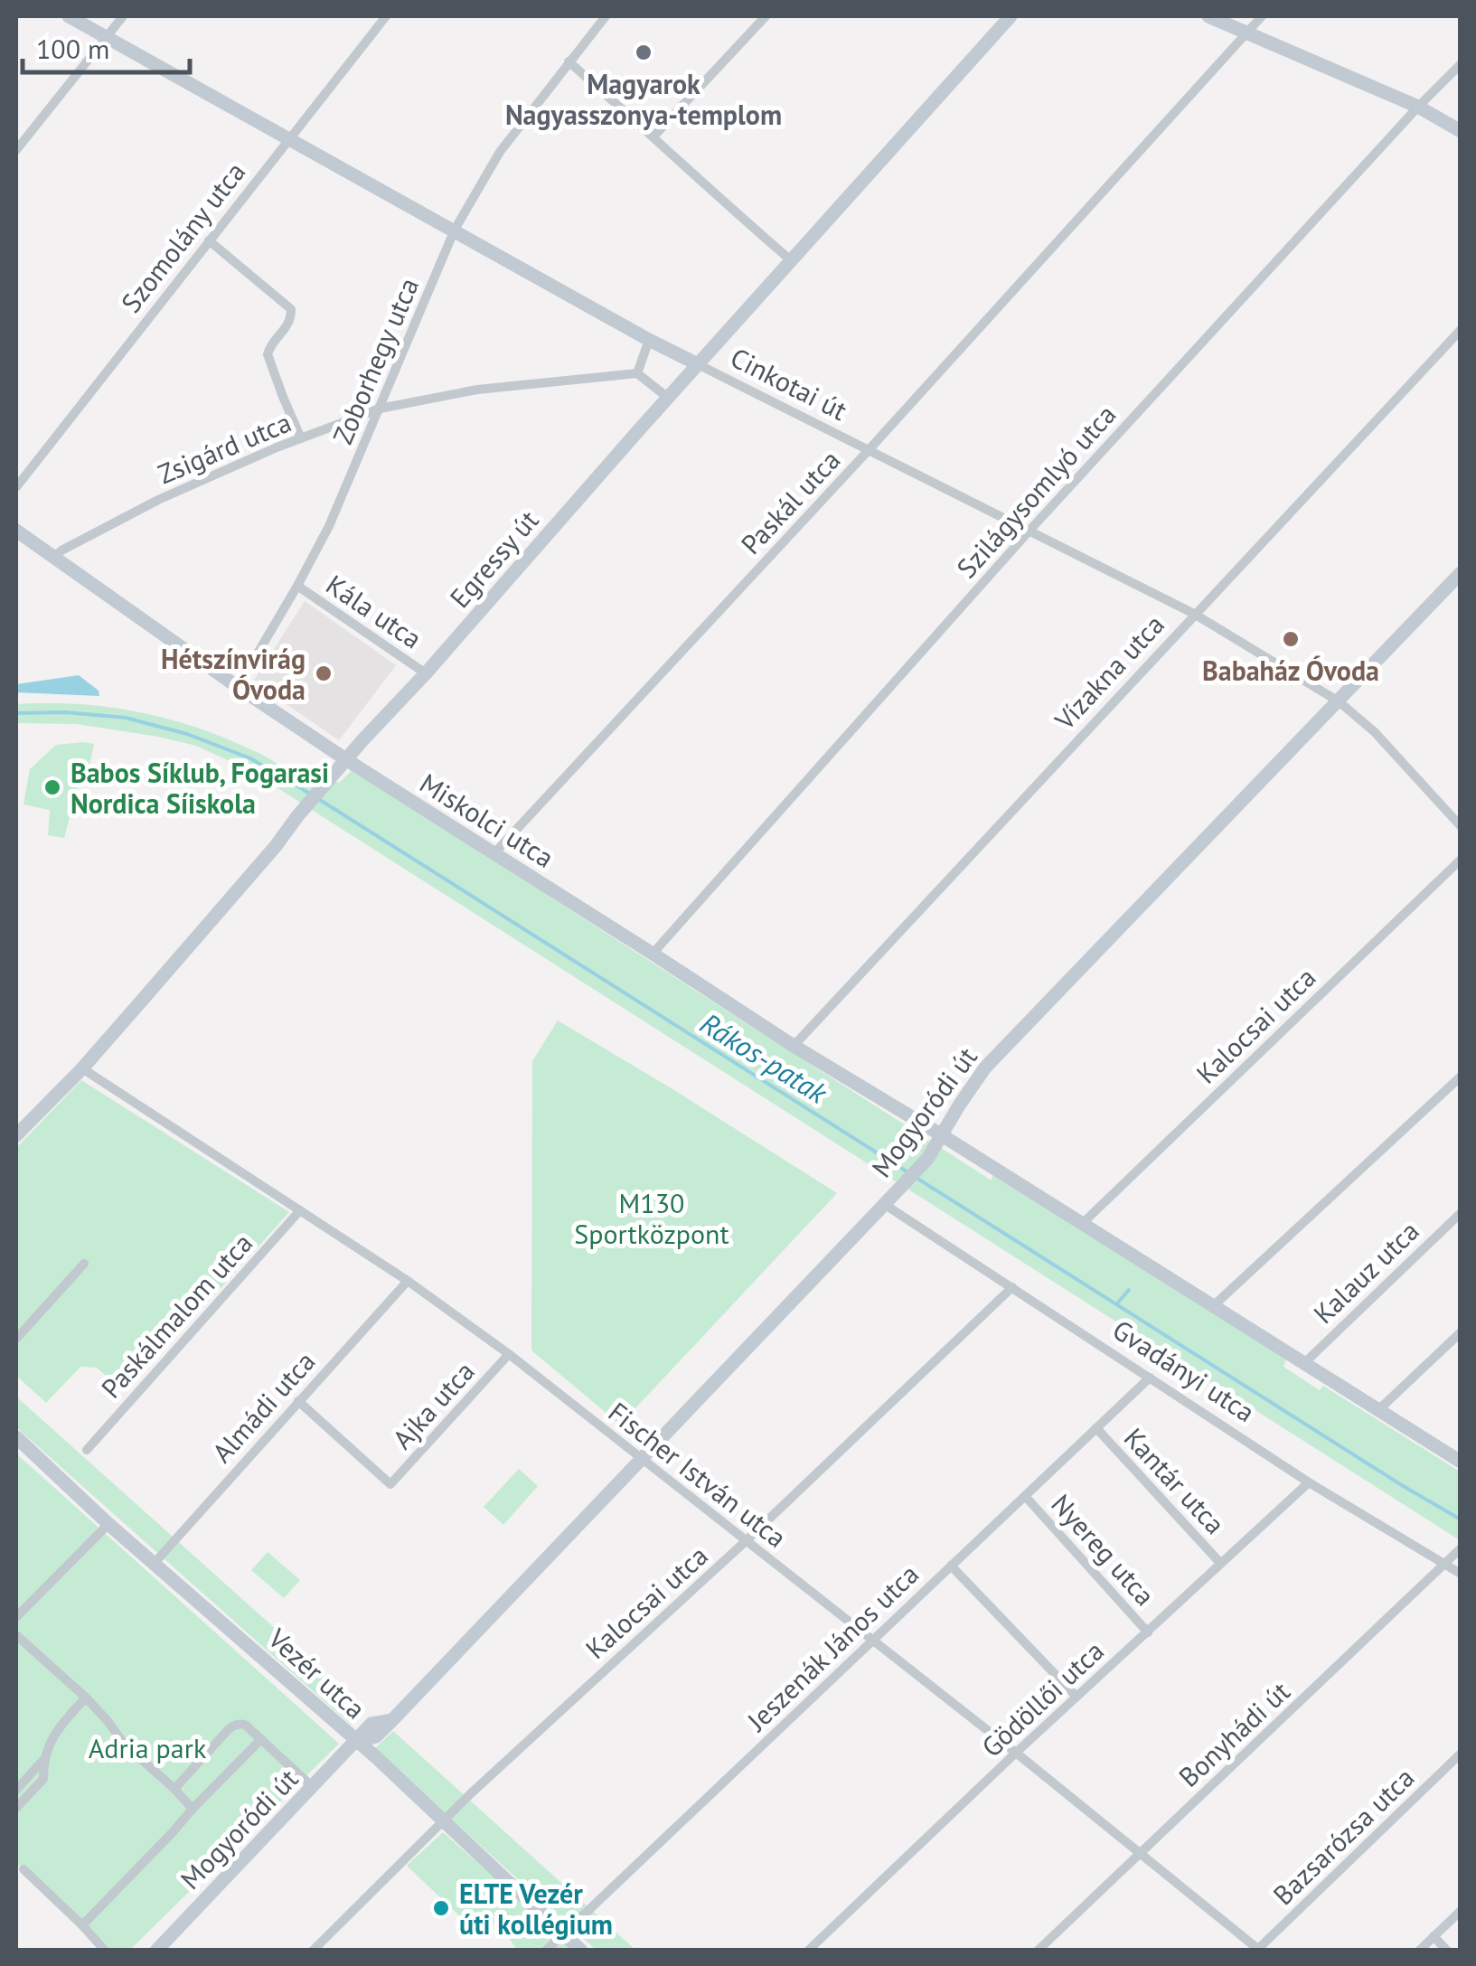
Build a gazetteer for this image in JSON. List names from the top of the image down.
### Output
{
  "streets": {
    "street": [
      "Szomolány utca",
      "Zoborhegy utca",
      "Cinkotai út",
      "Zsigárd utca",
      "Szilágysomlyó utca",
      "Paskál utca",
      "Egressy út",
      "Kála utca",
      "Vízakna utca",
      "Miskolci utca",
      "Kalocsai utca",
      "Mogyoródi út",
      "Kalauz utca",
      "Paskálmalom utca",
      "Gvadányi utca",
      "Ajka utca",
      "Almádi utca",
      "Fischer István utca",
      "Kantár utca",
      "Nyereg utca",
      "Jeszenák János utca",
      "Vezér utca",
      "Gödöllői utca",
      "Bonyhádi út",
      "Bazsarózsa utca"
    ]
  },
  "crossings": [
    ["Szomolány utca", "Cinkotai út"],
    ["Zoborhegy utca", "Cinkotai út"],
    ["Zoborhegy utca", "Zsigárd utca"],
    ["Zoborhegy utca", "Kála utca"],
    ["Zoborhegy utca", "Miskolci utca"],
    ["Cinkotai út", "Szilágysomlyó utca"],
    ["Cinkotai út", "Paskál utca"],
    ["Cinkotai út", "Egressy út"],
    ["Cinkotai út", "Vízakna utca"],
    ["Cinkotai út", "Mogyoródi út"],
    ["Zsigárd utca", "Miskolci utca"],
    ["Szilágysomlyó utca", "Miskolci utca"],
    ["Paskál utca", "Miskolci utca"],
    ["Egressy út", "Kála utca"],
    ["Egressy út", "Miskolci utca"],
    ["Egressy út", "Fischer István utca"],
    ["Vízakna utca", "Miskolci utca"],
    ["Miskolci utca", "Mogyoródi út"],
    ["Kalocsai utca", "Gvadányi utca"],
    ["Kalocsai utca", "Fischer István utca"],
    ["Kalocsai utca", "Vezér utca"],
    ["Mogyoródi út", "Gvadányi utca"],
    ["Mogyoródi út", "Fischer István utca"],
    ["Mogyoródi út", "Vezér utca"],
    ["Paskálmalom utca", "Fischer István utca"],
    ["Gvadányi utca", "Jeszenák János utca"],
    ["Gvadányi utca", "Gödöllői utca"],
    ["Gvadányi utca", "Bonyhádi út"],
    ["Ajka utca", "Almádi utca"],
    ["Ajka utca", "Fischer István utca"],
    ["Almádi utca", "Fischer István utca"],
    ["Almádi utca", "Vezér utca"],
    ["Fischer István utca", "Jeszenák János utca"],
    ["Fischer István utca", "Gödöllői utca"],
    ["Fischer István utca", "Bonyhádi út"],
    ["Fischer István utca", "Bazsarózsa utca"],
    ["Kantár utca", "Jeszenák János utca"],
    ["Kantár utca", "Gödöllői utca"],
    ["Nyereg utca", "Jeszenák János utca"],
    ["Nyereg utca", "Gödöllői utca"],
    ["Jeszenák János utca", "Vezér utca"]
  ],
  "water": ["Rákos-patak"],
  "parks": ["M130 Sportközpont", "Adria park"],
  "places": [
    "Magyarok Nagyasszonya-templom",
    "Babaház Óvoda",
    "Hétszínvirág Óvoda",
    "Babos Síklub, Fogarasi Nordica Síiskola",
    "ELTE Vezér úti kollégium"
  ],
  "scale_bar": "100 m"
}
